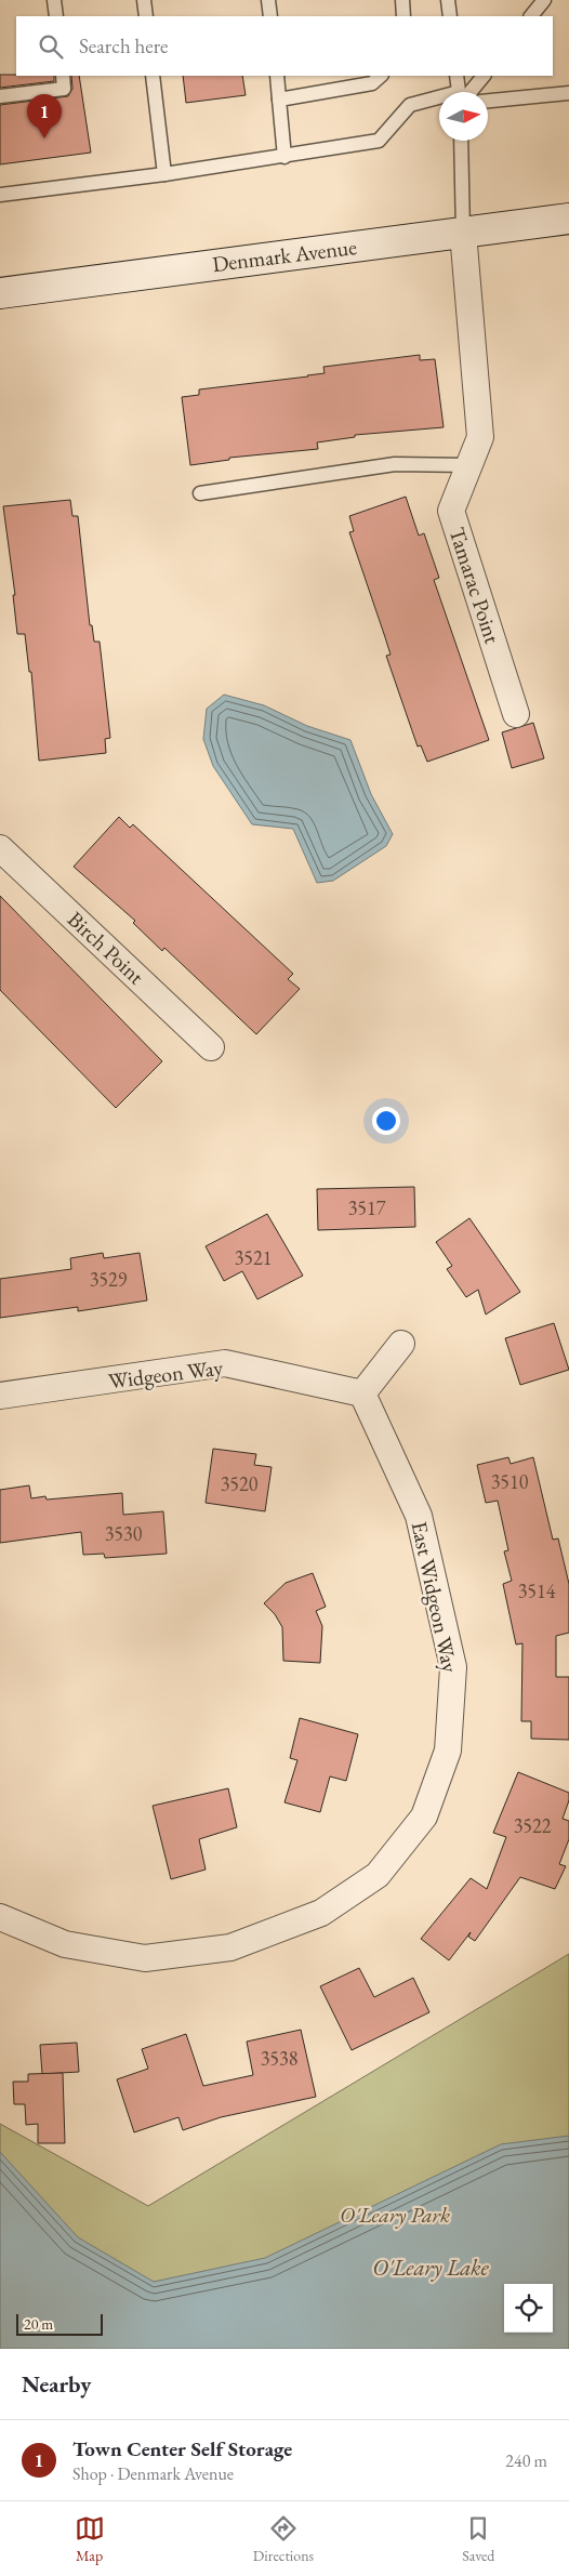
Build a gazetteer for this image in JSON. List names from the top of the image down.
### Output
{
  "streets": {
    "street": [
      "Denmark Avenue",
      "Tamarac Point",
      "Birch Point",
      "Widgeon Way",
      "East Widgeon Way"
    ]
  },
  "crossings": [
    ["Denmark Avenue", "Tamarac Point"],
    ["Widgeon Way", "East Widgeon Way"]
  ],
  "water": ["O'Leary Lake"],
  "parks": ["O'Leary Park"],
  "house_numbers": [
    "3517",
    "3521",
    "3529",
    "3510",
    "3520",
    "3530",
    "3514",
    "3522",
    "3538"
  ],
  "scale_bar": "20 m",
  "north": "right",
  "page": {
    "search": "Search here",
    "pins": "1",
    "scale": "20 m",
    "heading": "Nearby",
    "list": [
      {
        "mark": "1",
        "name": "Town Center Self Storage",
        "note": "Shop · Denmark Avenue",
        "value": "240 m"
      }
    ],
    "nav": ["Map", "Directions", "Saved"]
  }
}
